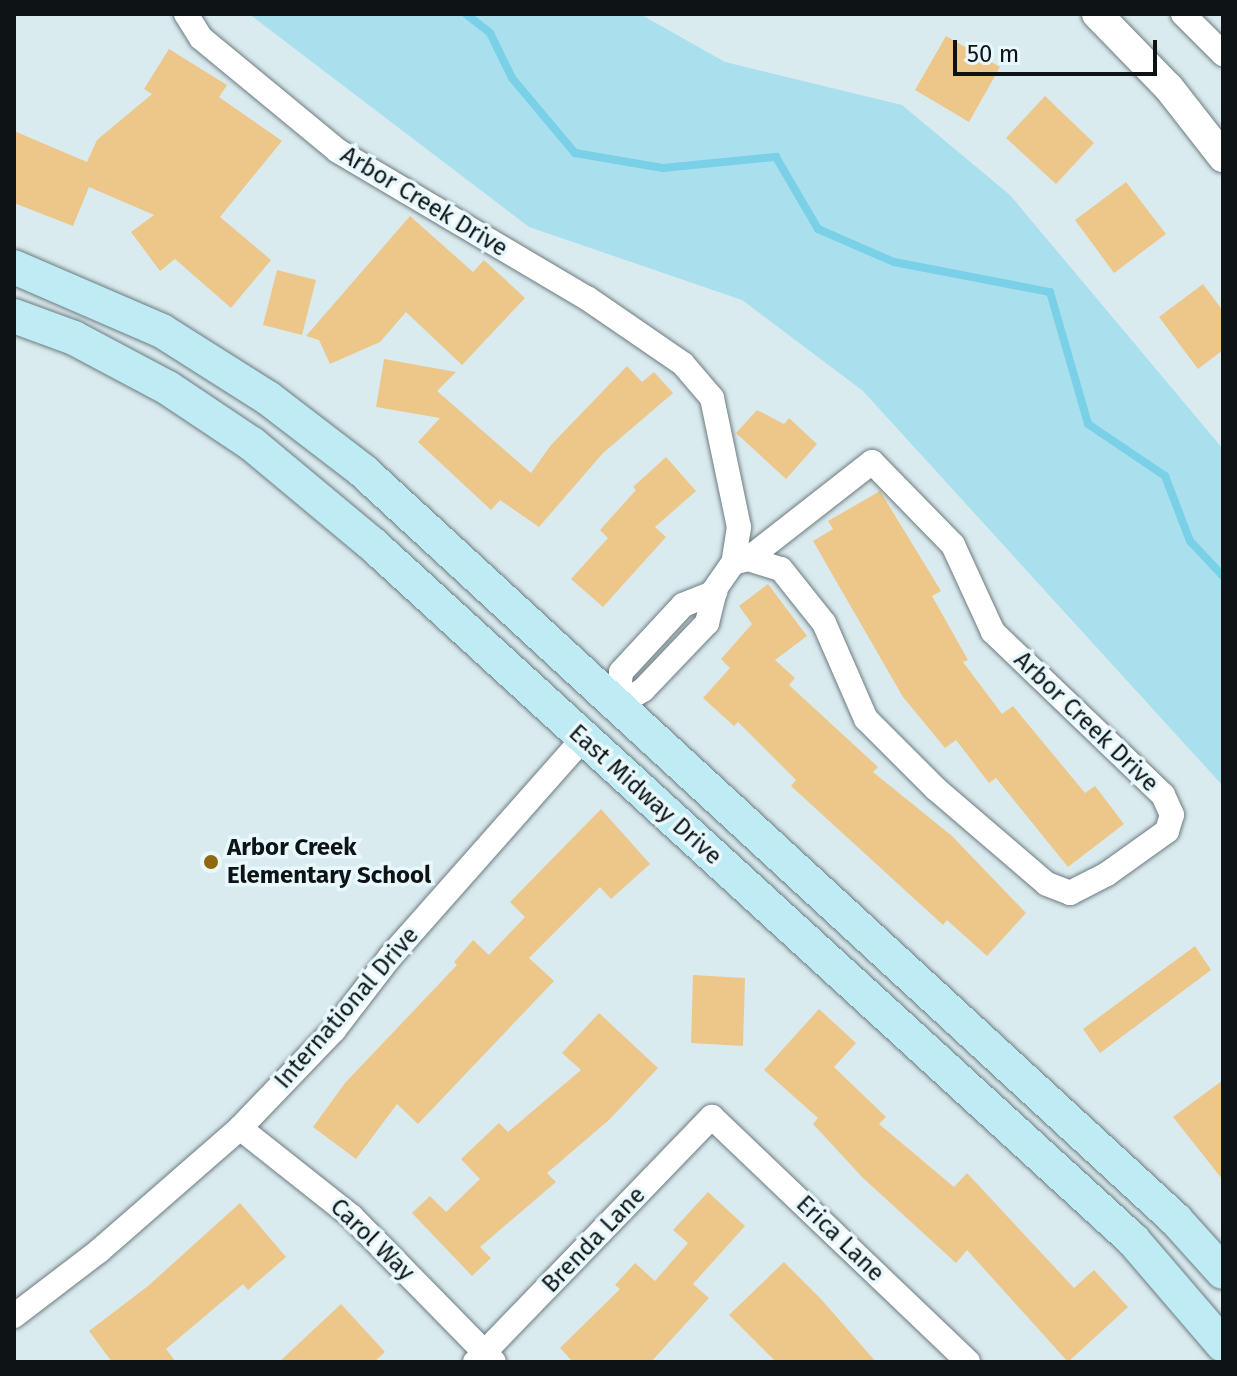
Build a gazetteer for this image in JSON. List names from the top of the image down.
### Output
{
  "streets": {
    "main road": ["East Midway Drive"],
    "street": [
      "Arbor Creek Drive",
      "International Drive",
      "Erica Lane",
      "Carol Way",
      "Brenda Lane"
    ]
  },
  "crossings": [
    ["East Midway Drive", "International Drive"],
    ["International Drive", "Carol Way"],
    ["Erica Lane", "Brenda Lane"],
    ["Carol Way", "Brenda Lane"]
  ],
  "places": ["Arbor Creek Elementary School"],
  "scale_bar": "50 m"
}
